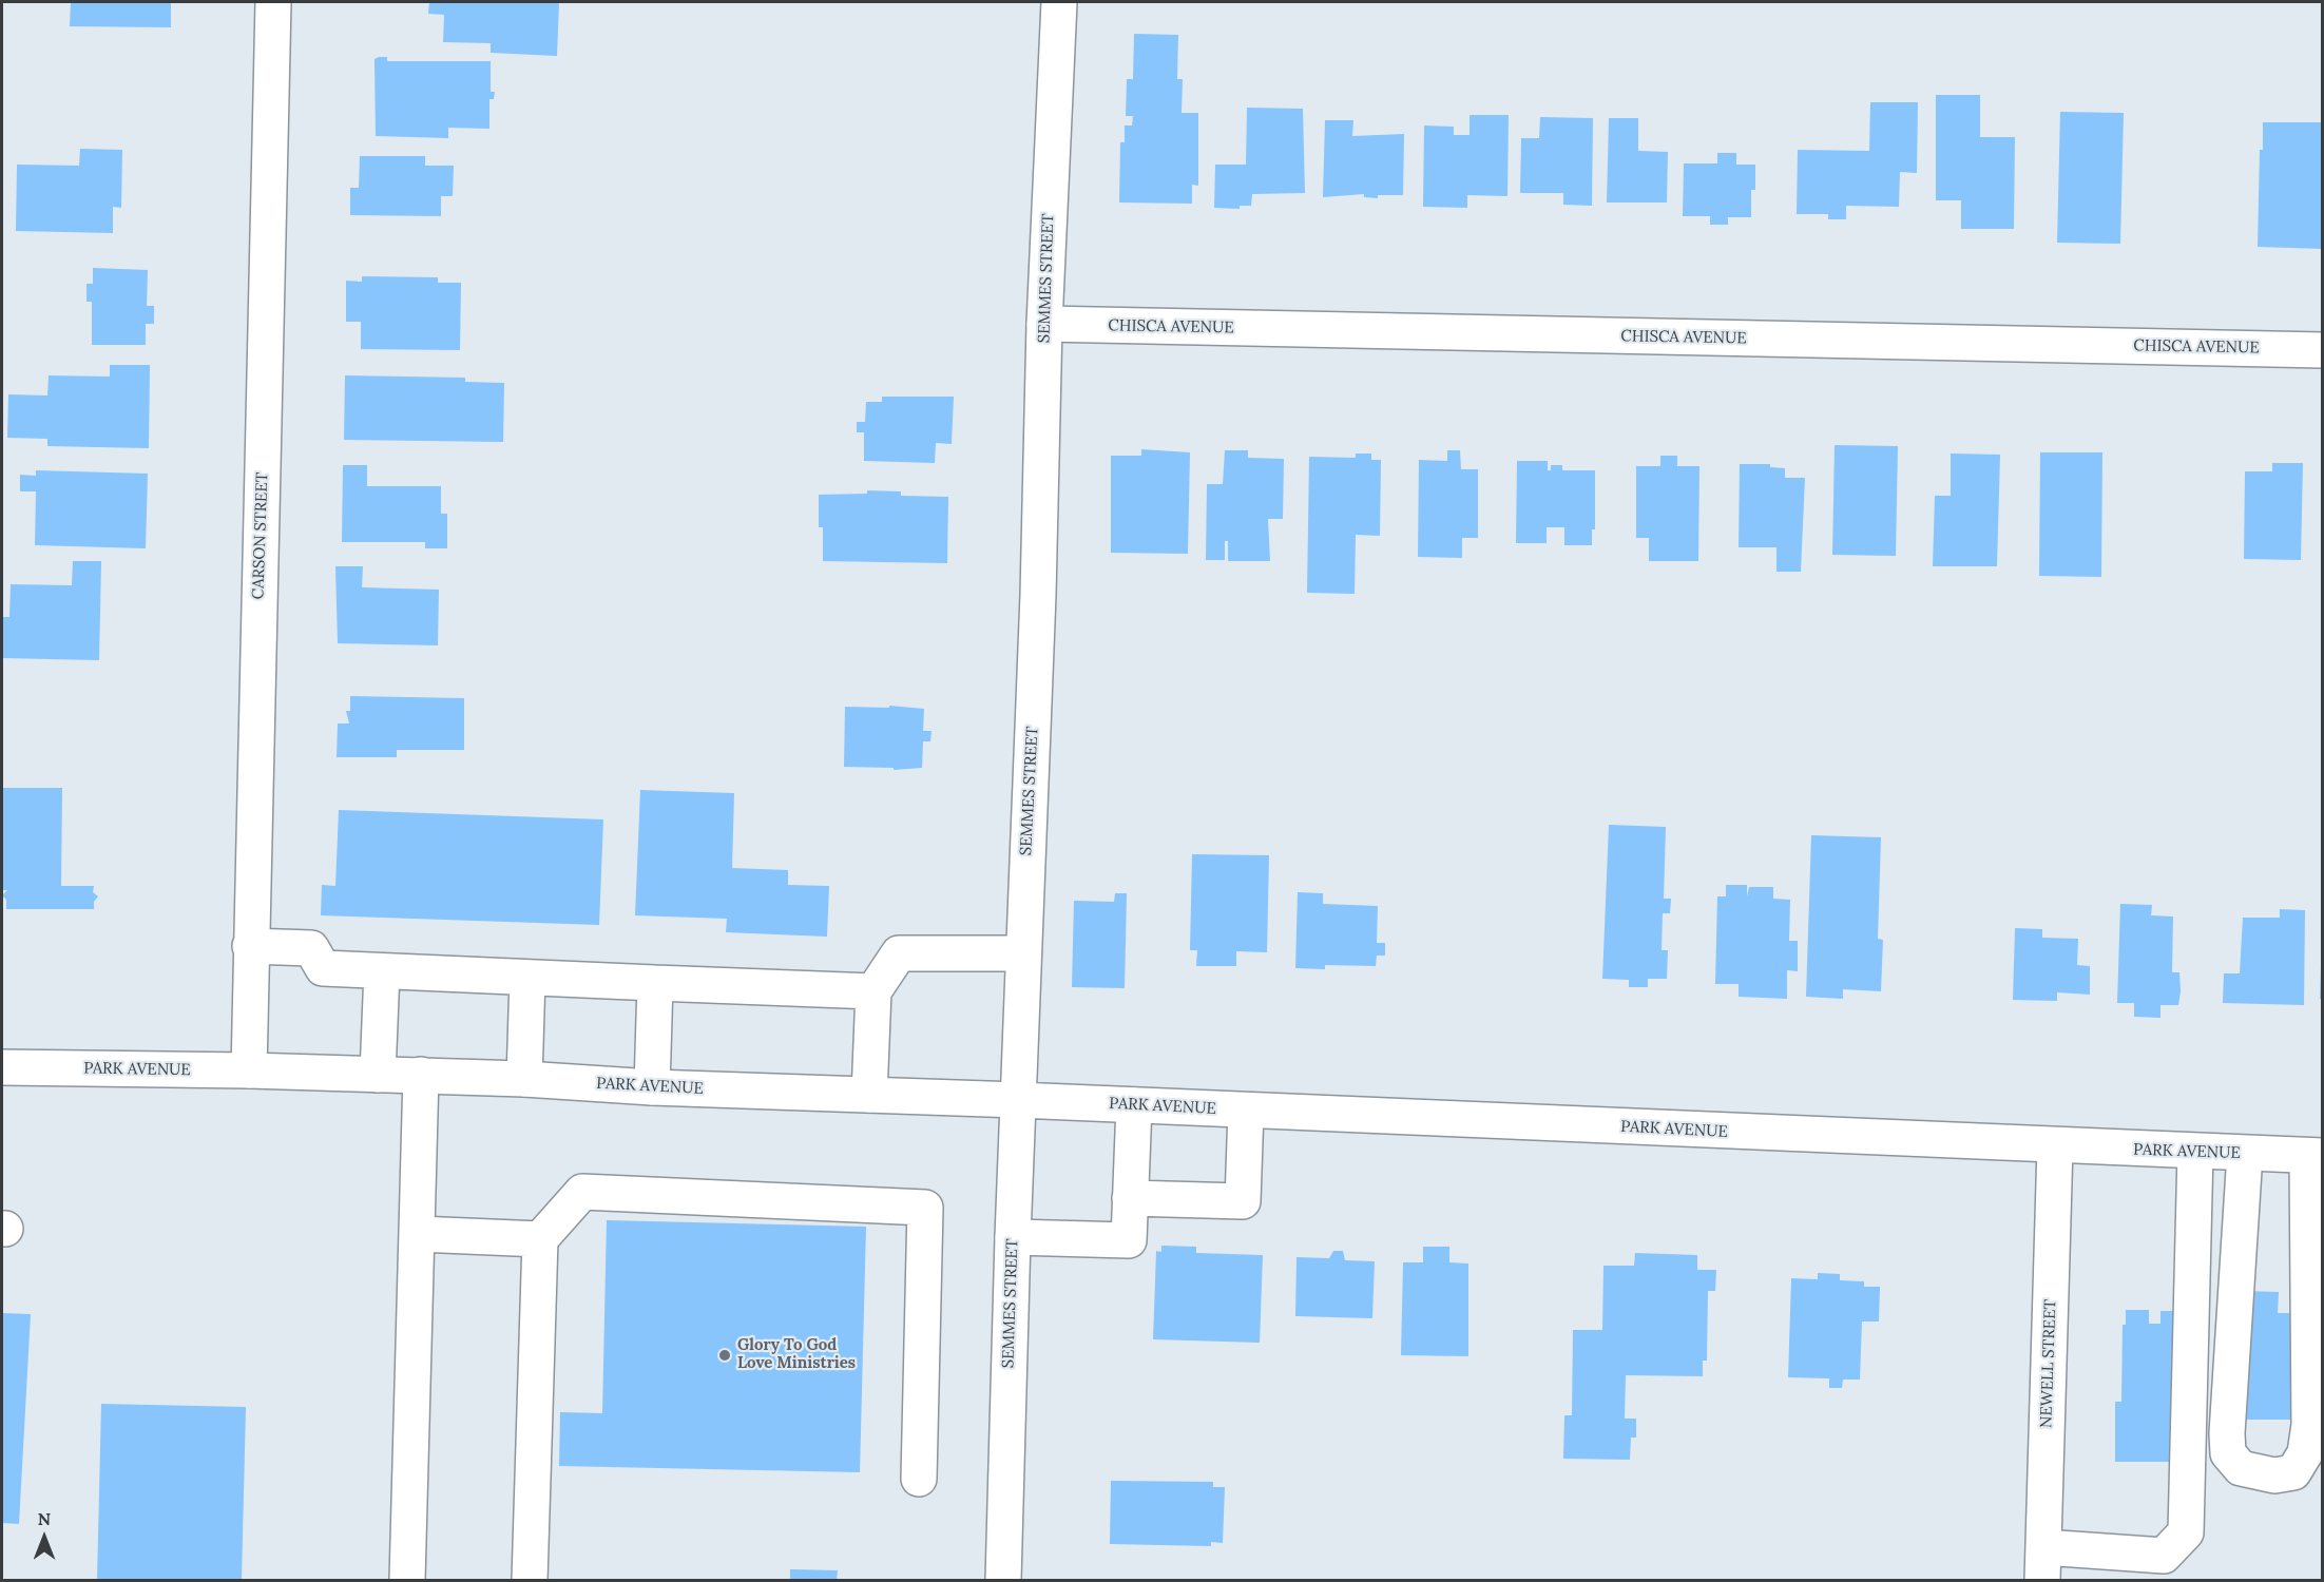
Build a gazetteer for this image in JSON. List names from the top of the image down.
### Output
{
  "streets": {
    "main road": [
      "SEMMES STREET",
      "CHISCA AVENUE",
      "CARSON STREET",
      "PARK AVENUE",
      "NEWELL STREET"
    ]
  },
  "crossings": [
    ["SEMMES STREET", "CHISCA AVENUE"],
    ["SEMMES STREET", "PARK AVENUE"],
    ["CARSON STREET", "PARK AVENUE"],
    ["PARK AVENUE", "NEWELL STREET"]
  ],
  "places": ["Glory To God Love Ministries"],
  "north": "top"
}
